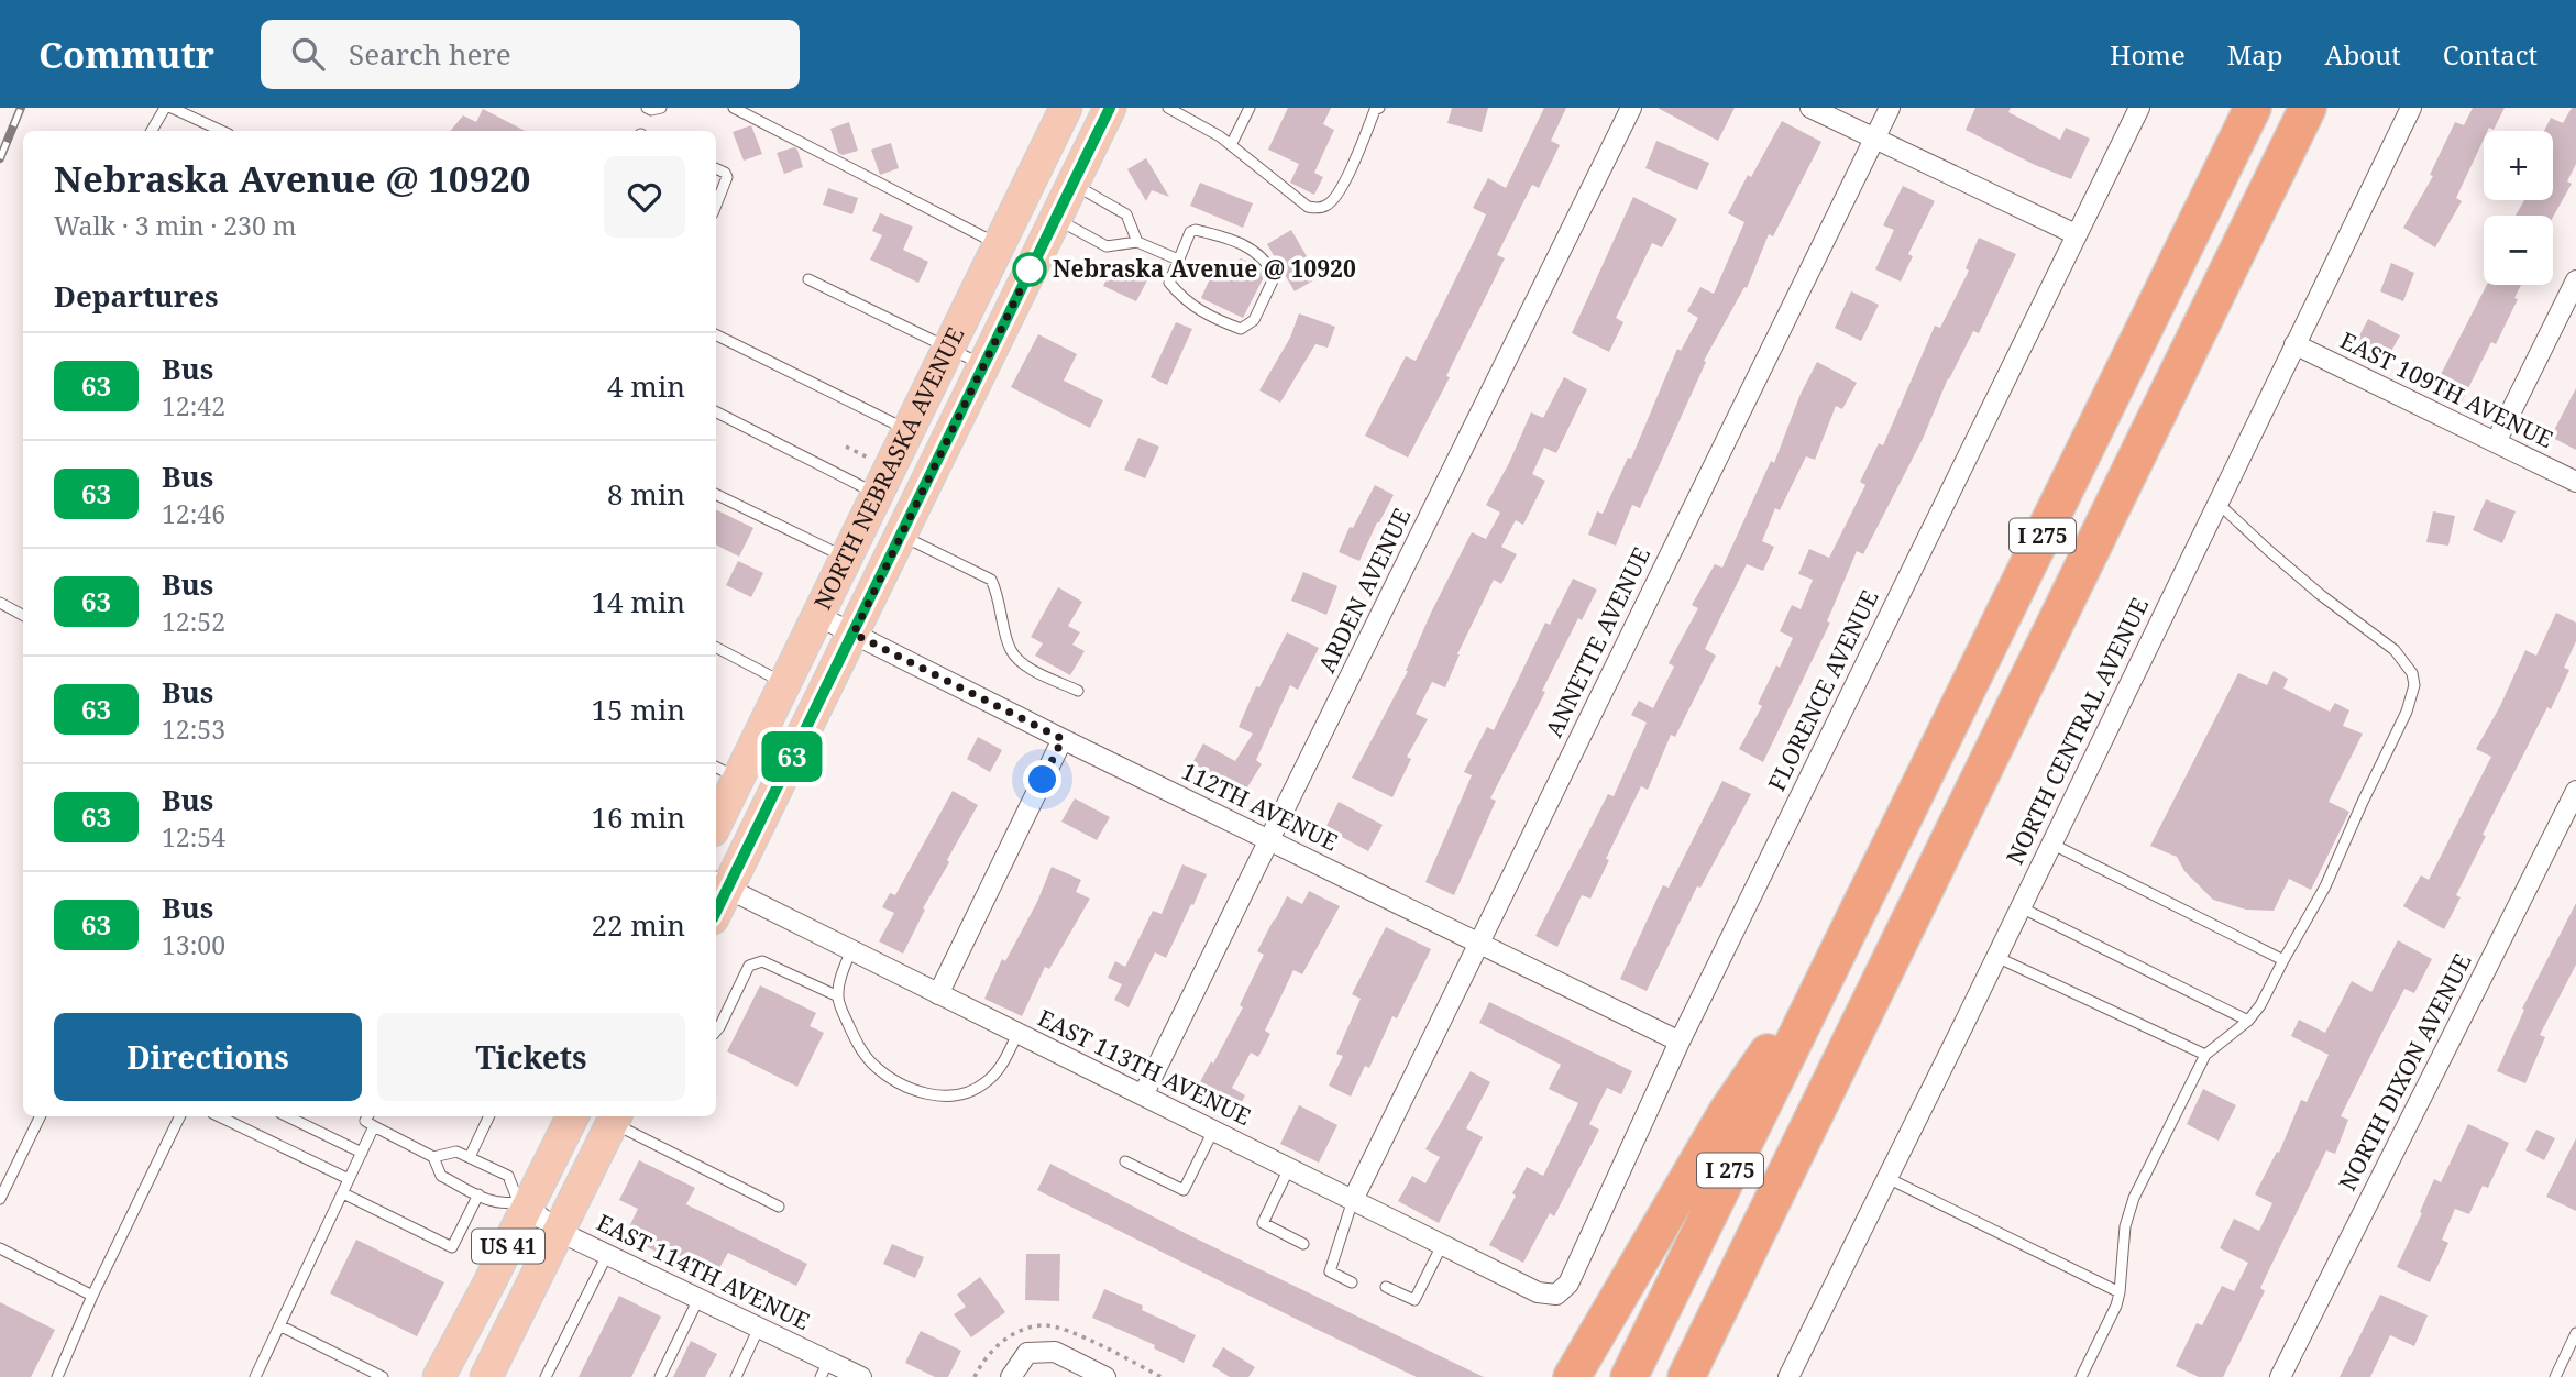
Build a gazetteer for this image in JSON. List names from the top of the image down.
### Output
{
  "streets": {
    "highway": ["I 275"],
    "main road": ["NORTH NEBRASKA AVENUE", "US 41"],
    "street": [
      "EAST 109TH AVENUE",
      "ARDEN AVENUE",
      "ANNETTE AVENUE",
      "FLORENCE AVENUE",
      "NORTH CENTRAL AVENUE",
      "112TH AVENUE",
      "EAST 113TH AVENUE",
      "NORTH DIXON AVENUE",
      "EAST 114TH AVENUE"
    ]
  },
  "crossings": [
    ["EAST 109TH AVENUE", "NORTH CENTRAL AVENUE"],
    ["NORTH NEBRASKA AVENUE", "112TH AVENUE"],
    ["NORTH NEBRASKA AVENUE", "EAST 113TH AVENUE"],
    ["ARDEN AVENUE", "112TH AVENUE"],
    ["ARDEN AVENUE", "EAST 113TH AVENUE"],
    ["ANNETTE AVENUE", "112TH AVENUE"],
    ["ANNETTE AVENUE", "EAST 113TH AVENUE"],
    ["FLORENCE AVENUE", "112TH AVENUE"],
    ["FLORENCE AVENUE", "EAST 113TH AVENUE"],
    ["US 41", "EAST 114TH AVENUE"]
  ],
  "places": ["Nebraska Avenue @ 10920"],
  "lines": ["bus line 63"],
  "page": {
    "header": "Commutr",
    "search": "Search here",
    "nav": [
      "Home",
      "Map",
      "About",
      "Contact"
    ],
    "on_map": "63",
    "map_buttons": ["+", "−"],
    "heading": [
      ["Nebraska Avenue @ 10920", "Walk · 3 min · 230 m"],
      "Departures"
    ],
    "list": [
      {
        "mark": "63",
        "name": "Bus",
        "note": "12:42",
        "value": "4 min"
      },
      {
        "mark": "63",
        "name": "Bus",
        "note": "12:46",
        "value": "8 min"
      },
      {
        "mark": "63",
        "name": "Bus",
        "note": "12:52",
        "value": "14 min"
      },
      {
        "mark": "63",
        "name": "Bus",
        "note": "12:53",
        "value": "15 min"
      },
      {
        "mark": "63",
        "name": "Bus",
        "note": "12:54",
        "value": "16 min"
      },
      {
        "mark": "63",
        "name": "Bus",
        "note": "13:00",
        "value": "22 min"
      }
    ],
    "buttons": ["Directions", "Tickets"]
  }
}
